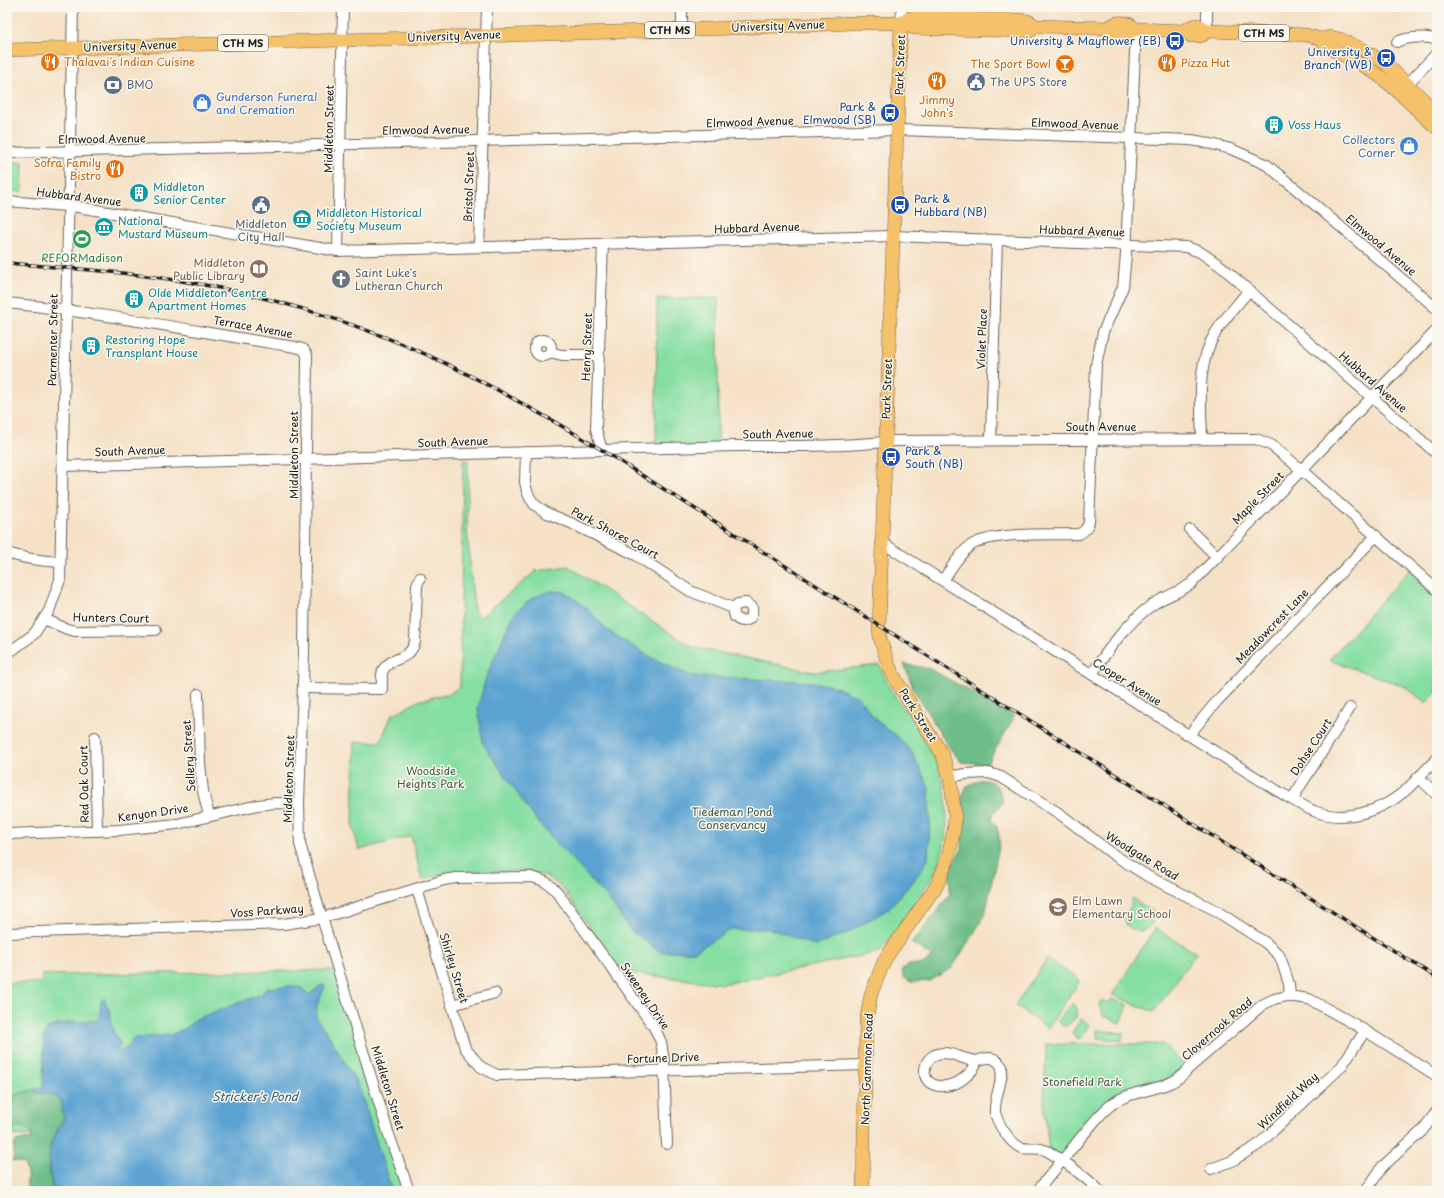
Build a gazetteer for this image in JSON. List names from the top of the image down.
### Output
{
  "streets": {
    "main road": [
      "University Avenue",
      "CTH MS",
      "Park Street",
      "North Gammon Road"
    ],
    "street": [
      "Elmwood Avenue",
      "Middleton Street",
      "Bristol Street",
      "Hubbard Avenue",
      "Terrace Avenue",
      "Violet Place",
      "Parmenter Street",
      "Henry Street",
      "South Avenue",
      "Maple Street",
      "Park Shores Court",
      "Hunters Court",
      "Meadowcrest Lane",
      "Cooper Avenue",
      "Dohse Court",
      "Sellery Street",
      "Red Oak Court",
      "Kenyon Drive",
      "Woodgate Road",
      "Voss Parkway",
      "Shirley Street",
      "Sweeney Drive",
      "Clovernook Road",
      "Fortune Drive",
      "Windfield Way"
    ]
  },
  "crossings": [
    ["University Avenue", "Park Street"],
    ["University Avenue", "Middleton Street"],
    ["University Avenue", "Bristol Street"],
    ["University Avenue", "Parmenter Street"],
    ["Park Street", "Elmwood Avenue"],
    ["Park Street", "Hubbard Avenue"],
    ["Park Street", "South Avenue"],
    ["Park Street", "Cooper Avenue"],
    ["Park Street", "North Gammon Road"],
    ["Elmwood Avenue", "Middleton Street"],
    ["Elmwood Avenue", "Bristol Street"],
    ["Elmwood Avenue", "Parmenter Street"],
    ["Middleton Street", "Hubbard Avenue"],
    ["Middleton Street", "Terrace Avenue"],
    ["Middleton Street", "South Avenue"],
    ["Middleton Street", "Kenyon Drive"],
    ["Middleton Street", "Voss Parkway"],
    ["Bristol Street", "Hubbard Avenue"],
    ["Hubbard Avenue", "Violet Place"],
    ["Hubbard Avenue", "Parmenter Street"],
    ["Hubbard Avenue", "Henry Street"],
    ["Hubbard Avenue", "Maple Street"],
    ["Terrace Avenue", "Parmenter Street"],
    ["Violet Place", "South Avenue"],
    ["Parmenter Street", "South Avenue"],
    ["Parmenter Street", "Hunters Court"],
    ["Henry Street", "South Avenue"],
    ["South Avenue", "Maple Street"],
    ["South Avenue", "Park Shores Court"],
    ["South Avenue", "Meadowcrest Lane"],
    ["Maple Street", "Cooper Avenue"],
    ["Meadowcrest Lane", "Cooper Avenue"],
    ["Cooper Avenue", "Dohse Court"],
    ["Sellery Street", "Kenyon Drive"],
    ["Red Oak Court", "Kenyon Drive"],
    ["Woodgate Road", "Clovernook Road"],
    ["Woodgate Road", "North Gammon Road"],
    ["Voss Parkway", "Shirley Street"],
    ["Voss Parkway", "Sweeney Drive"],
    ["Shirley Street", "Fortune Drive"],
    ["Sweeney Drive", "Fortune Drive"],
    ["Clovernook Road", "Windfield Way"],
    ["Fortune Drive", "North Gammon Road"]
  ],
  "water": ["Stricker's Pond"],
  "parks": ["Woodside Heights Park", "Tiedeman Pond Conservancy", "Stonefield Park"],
  "places": {
    "bus stop": [
      "University & Mayflower (EB)",
      "University & Branch (WB)",
      "Park & Elmwood (SB)",
      "Park & Hubbard (NB)",
      "Park & South (NB)"
    ],
    "restaurant": [
      "Thalavai's Indian Cuisine",
      "Pizza Hut",
      "Jimmy John's",
      "Sofra Family Bistro"
    ],
    "bar": ["The Sport Bowl"],
    "public building": ["The UPS Store", "Middleton City Hall"],
    "bank": ["BMO"],
    "shop": ["Gunderson Funeral and Cremation", "Collectors Corner"],
    "building": [
      "Voss Haus",
      "Middleton Senior Center",
      "Olde Middleton Centre Apartment Homes",
      "Restoring Hope Transplant House"
    ],
    "museum": ["Middleton Historical Society Museum", "National Mustard Museum"],
    "sports": ["REFORMadison"],
    "library": ["Middleton Public Library"],
    "church": ["Saint Luke's Lutheran Church"],
    "school or university": ["Elm Lawn Elementary School"]
  }
}
